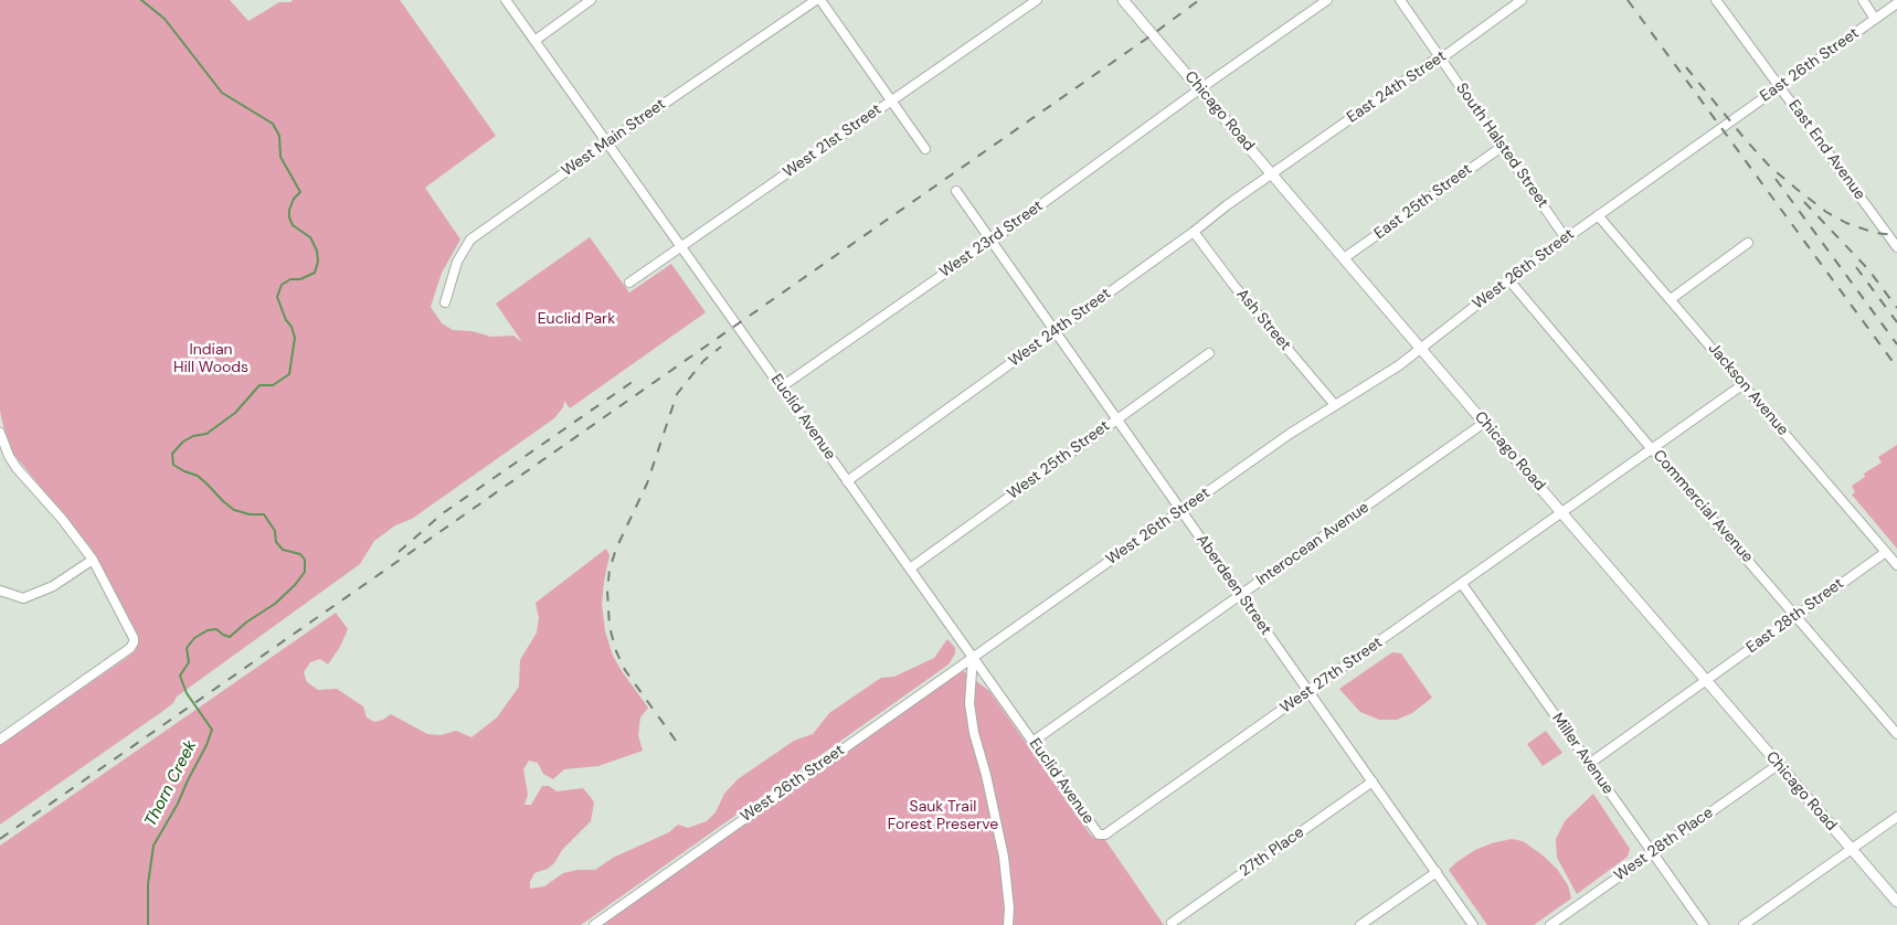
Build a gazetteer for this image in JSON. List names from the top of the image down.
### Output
{
  "streets": {
    "main road": ["Chicago Road"],
    "street": [
      "East 26th Street",
      "East 24th Street",
      "West Main Street",
      "West 21st Street",
      "South Halsted Street",
      "East End Avenue",
      "East 25th Street",
      "West 23rd Street",
      "West 26th Street",
      "Ash Street",
      "West 24th Street",
      "Jackson Avenue",
      "Euclid Avenue",
      "West 25th Street",
      "Commercial Avenue",
      "Interocean Avenue",
      "Aberdeen Street",
      "East 28th Street",
      "West 27th Street",
      "Miller Avenue",
      "West 28th Place",
      "27th Place"
    ]
  },
  "crossings": [
    ["East 26th Street", "East End Avenue"],
    ["East 26th Street", "West 26th Street"],
    ["East 24th Street", "Chicago Road"],
    ["East 24th Street", "South Halsted Street"],
    ["East 24th Street", "West 24th Street"],
    ["Chicago Road", "East 25th Street"],
    ["Chicago Road", "West 23rd Street"],
    ["Chicago Road", "West 26th Street"],
    ["Chicago Road", "West 24th Street"],
    ["Chicago Road", "Interocean Avenue"],
    ["Chicago Road", "East 28th Street"],
    ["Chicago Road", "West 27th Street"],
    ["Chicago Road", "West 28th Place"],
    ["West Main Street", "Euclid Avenue"],
    ["West 21st Street", "Euclid Avenue"],
    ["South Halsted Street", "East 25th Street"],
    ["South Halsted Street", "West 26th Street"],
    ["West 23rd Street", "Euclid Avenue"],
    ["West 23rd Street", "Aberdeen Street"],
    ["West 26th Street", "Ash Street"],
    ["West 26th Street", "Jackson Avenue"],
    ["West 26th Street", "Euclid Avenue"],
    ["West 26th Street", "Commercial Avenue"],
    ["West 26th Street", "Aberdeen Street"],
    ["Ash Street", "West 24th Street"],
    ["West 24th Street", "Euclid Avenue"],
    ["West 24th Street", "Aberdeen Street"],
    ["Jackson Avenue", "East 28th Street"],
    ["Jackson Avenue", "West 27th Street"],
    ["Euclid Avenue", "West 25th Street"],
    ["Euclid Avenue", "Interocean Avenue"],
    ["Euclid Avenue", "West 27th Street"],
    ["West 25th Street", "Aberdeen Street"],
    ["Commercial Avenue", "East 28th Street"],
    ["Commercial Avenue", "West 27th Street"],
    ["Interocean Avenue", "Aberdeen Street"],
    ["Aberdeen Street", "West 27th Street"],
    ["Aberdeen Street", "27th Place"],
    ["East 28th Street", "Miller Avenue"],
    ["West 27th Street", "Miller Avenue"],
    ["Miller Avenue", "West 28th Place"]
  ],
  "water": ["Thorn Creek"],
  "parks": ["Euclid Park", "Indian Hill Woods", "Sauk Trail Forest Preserve"]
}
